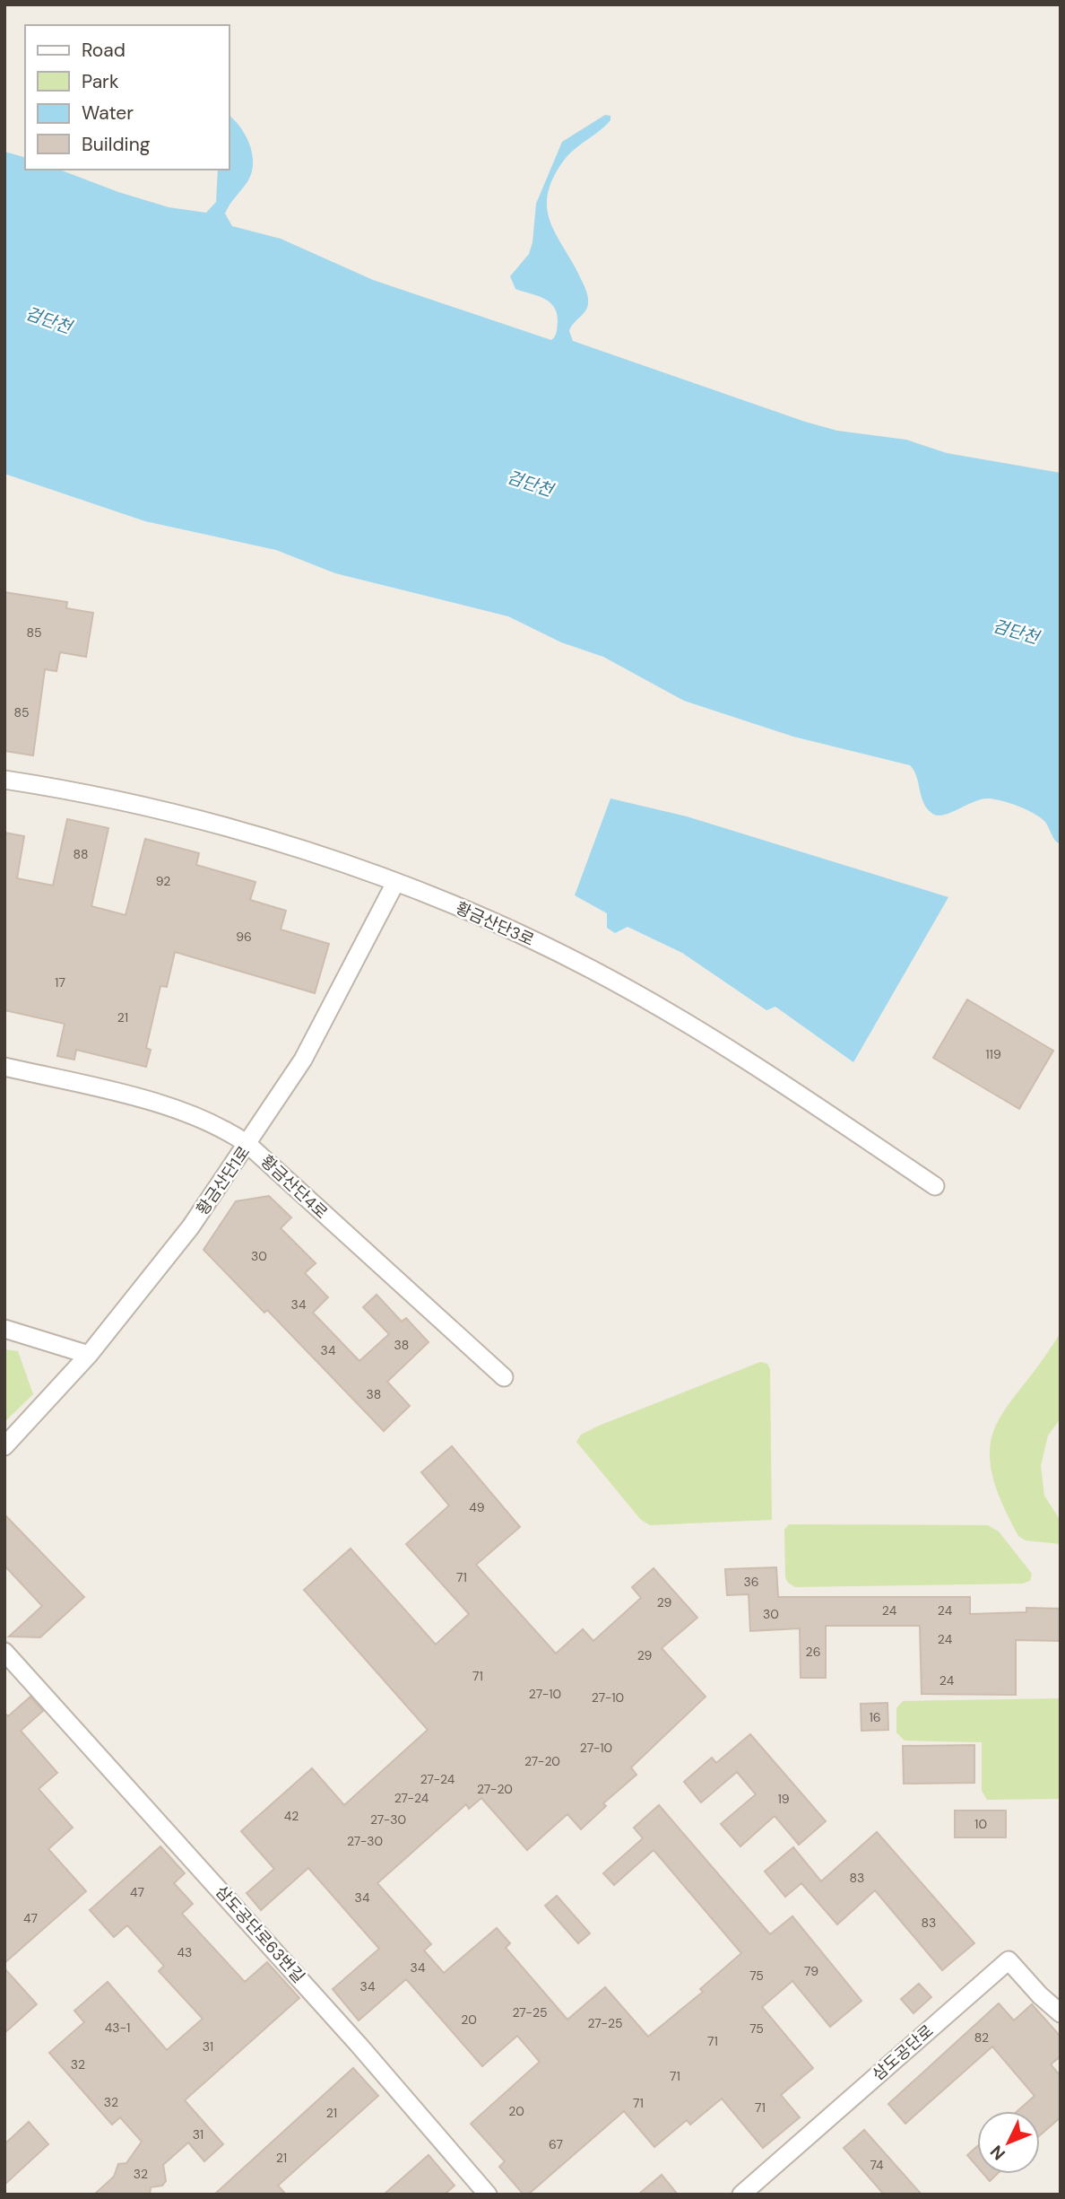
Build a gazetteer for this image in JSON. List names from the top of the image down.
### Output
{
  "streets": {
    "street": [
      "황금산단3로",
      "황금산단1로",
      "황금산단4로",
      "삼도공단로63번길",
      "삼도공단로"
    ]
  },
  "crossings": [
    ["황금산단3로", "황금산단1로"],
    ["황금산단1로", "황금산단4로"]
  ],
  "water": ["검단천"],
  "house_numbers": [
    "85",
    "85",
    "88",
    "92",
    "96",
    "17",
    "21",
    "119",
    "30",
    "34",
    "38",
    "34",
    "38",
    "49",
    "71",
    "36",
    "29",
    "24",
    "24",
    "30",
    "24",
    "26",
    "29",
    "71",
    "24",
    "27-10",
    "27-10",
    "16",
    "27-10",
    "27-20",
    "27-24",
    "27-20",
    "27-24",
    "19",
    "42",
    "27-30",
    "10",
    "27-30",
    "83",
    "47",
    "34",
    "47",
    "83",
    "43",
    "34",
    "79",
    "75",
    "34",
    "27-25",
    "20",
    "27-25",
    "43-1",
    "75",
    "82",
    "71",
    "31",
    "32",
    "71",
    "32",
    "71",
    "71",
    "20",
    "21",
    "31",
    "67",
    "21",
    "74",
    "32"
  ],
  "legend": [
    "Road",
    "Park",
    "Water",
    "Building"
  ],
  "north": "bottom left"
}
